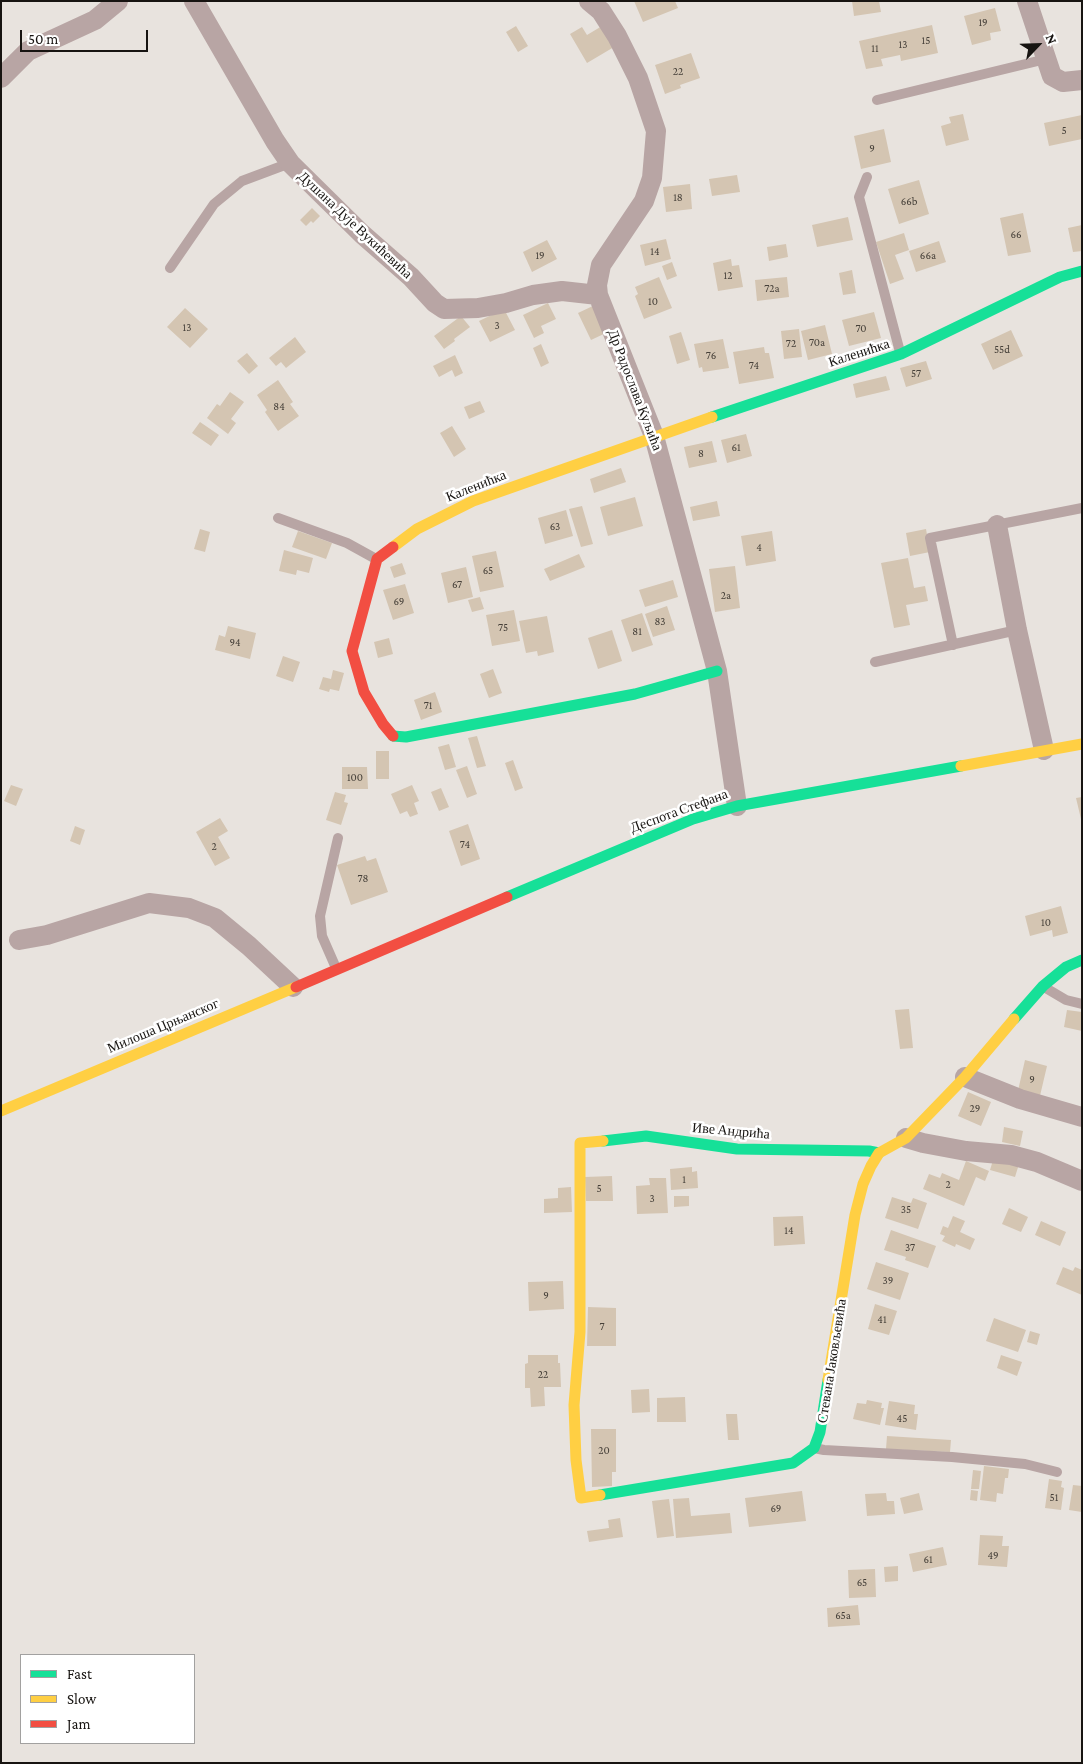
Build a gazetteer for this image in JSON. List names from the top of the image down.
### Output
{
  "streets": {
    "street": [
      "Душана Дује Вукићевића",
      "Каленићка",
      "Др Радослава Куљића",
      "Деспота Стефана",
      "Милоша Црњанског",
      "Иве Андрића",
      "Стевана Јаковљевића"
    ]
  },
  "crossings": [
    ["Душана Дује Вукићевића", "Др Радослава Куљића"],
    ["Каленићка", "Др Радослава Куљића"],
    ["Др Радослава Куљића", "Деспота Стефана"],
    ["Деспота Стефана", "Милоша Црњанског"],
    ["Иве Андрића", "Стевана Јаковљевића"]
  ],
  "house_numbers": [
    "19",
    "15",
    "13",
    "11",
    "22",
    "5",
    "9",
    "18",
    "66b",
    "66",
    "14",
    "19",
    "66a",
    "12",
    "72a",
    "10",
    "3",
    "13",
    "70",
    "70a",
    "72",
    "55d",
    "76",
    "74",
    "57",
    "84",
    "61",
    "8",
    "63",
    "4",
    "65",
    "67",
    "2a",
    "69",
    "83",
    "75",
    "81",
    "94",
    "71",
    "100",
    "74",
    "2",
    "78",
    "10",
    "9",
    "29",
    "1",
    "2",
    "5",
    "3",
    "35",
    "14",
    "37",
    "39",
    "9",
    "41",
    "7",
    "22",
    "45",
    "20",
    "51",
    "69",
    "49",
    "61",
    "65",
    "65a"
  ],
  "legend": ["Fast", "Slow", "Jam"],
  "scale_bar": "50 m",
  "north": "top right"
}
